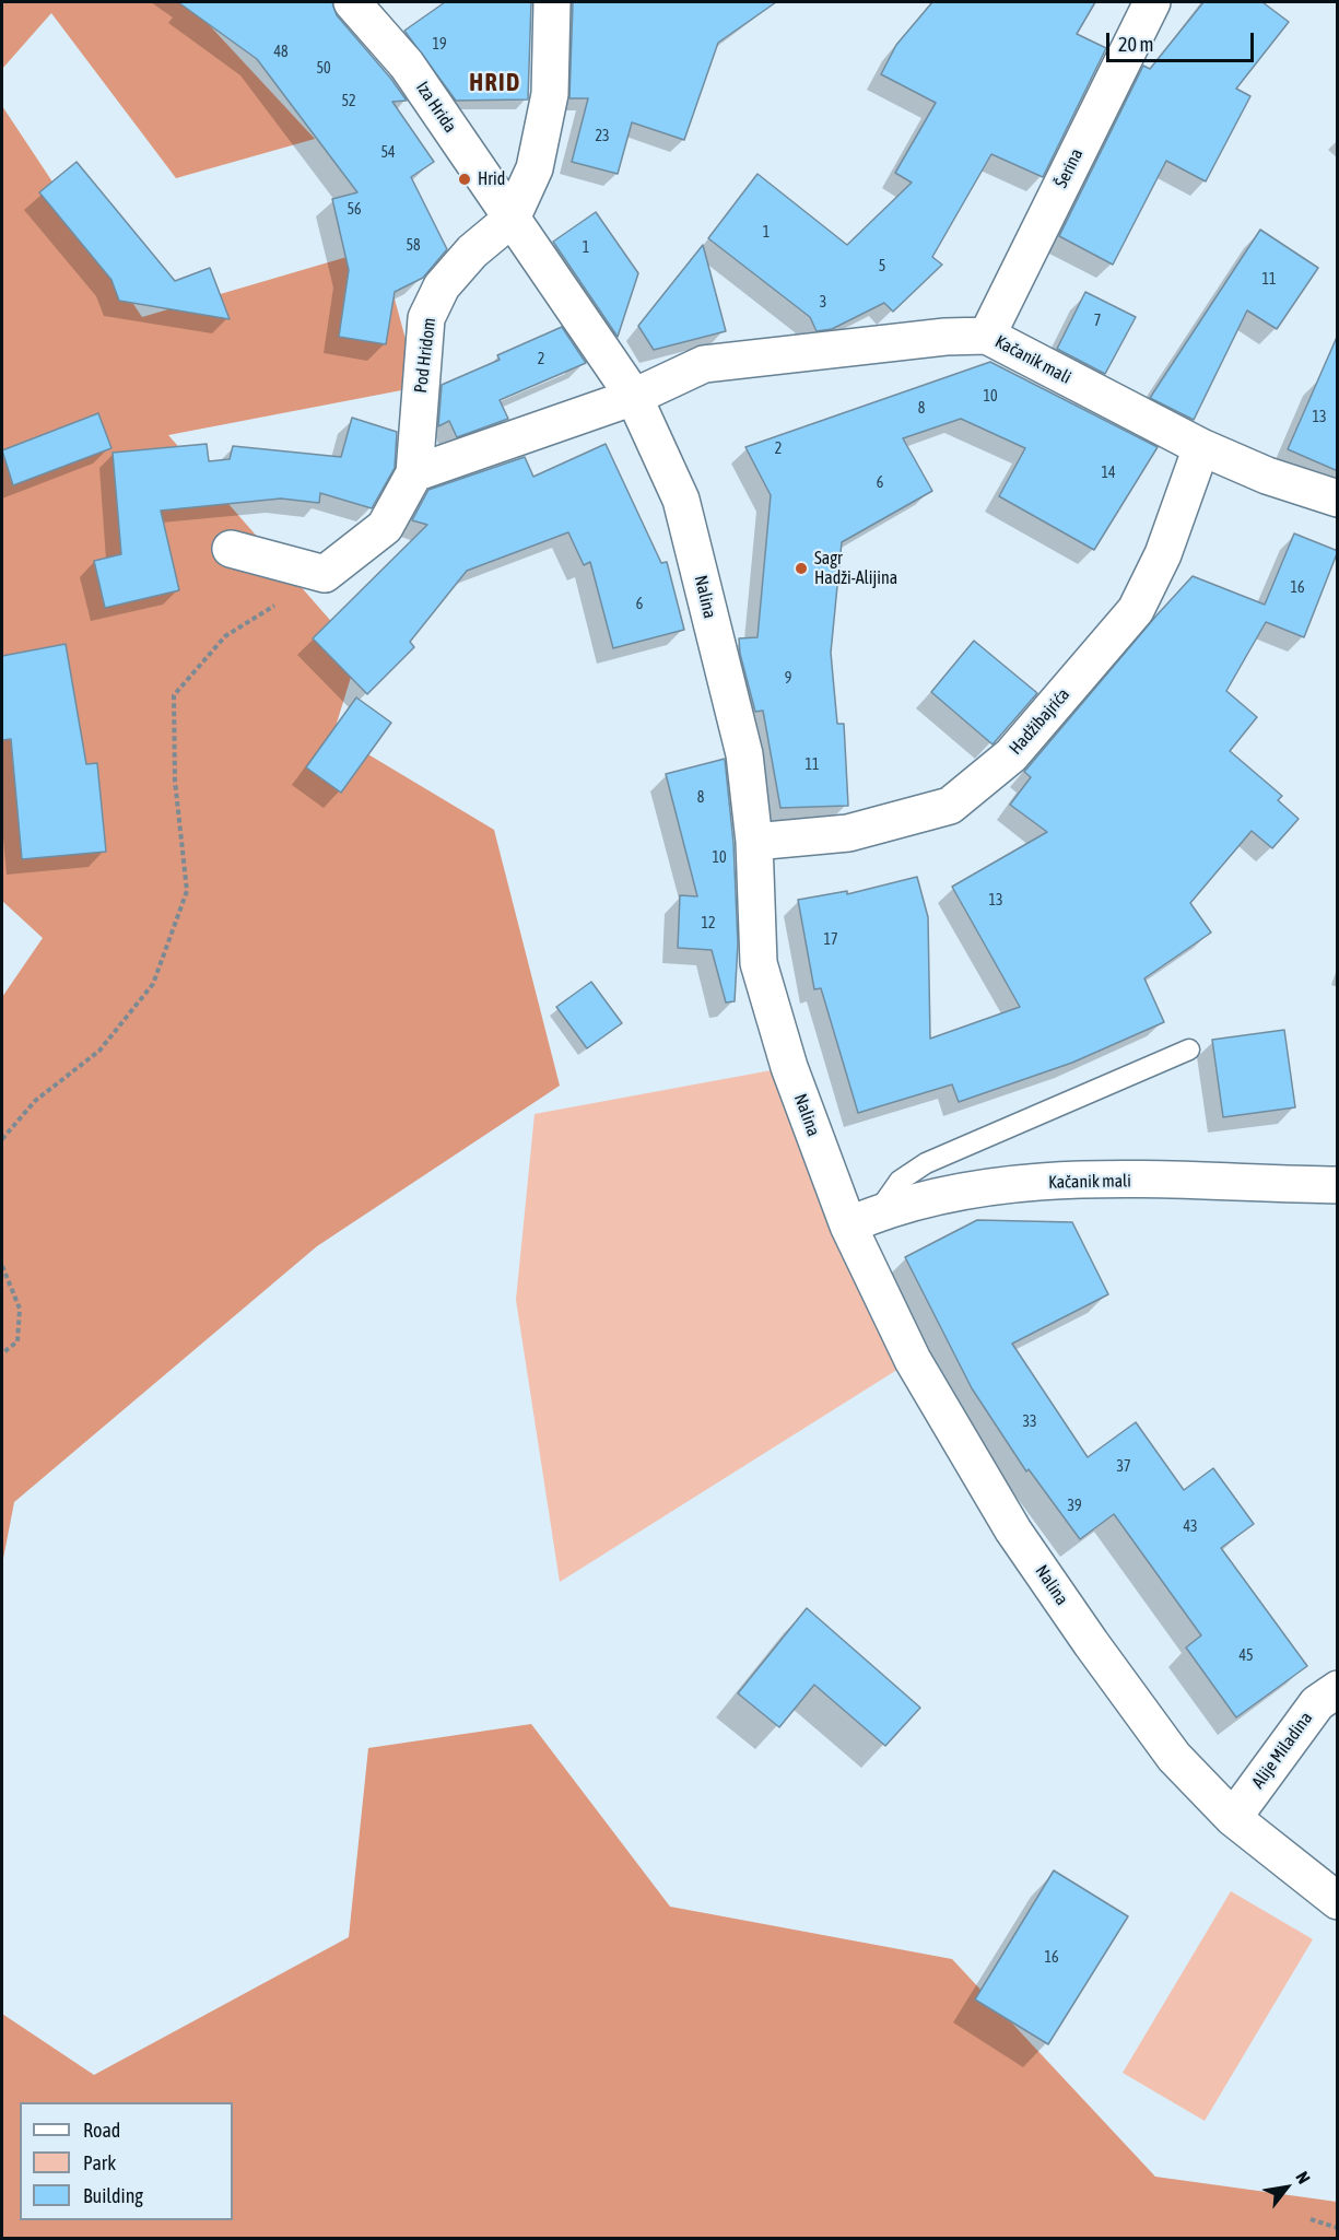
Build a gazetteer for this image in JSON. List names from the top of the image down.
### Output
{
  "streets": {
    "street": [
      "Iza Hrida",
      "Šerina",
      "Pod Hridom",
      "Kačanik mali",
      "Nalina",
      "Hadžibajrića",
      "Alije Miladina"
    ]
  },
  "crossings": [
    ["Iza Hrida", "Pod Hridom"],
    ["Iza Hrida", "Nalina"],
    ["Šerina", "Kačanik mali"],
    ["Pod Hridom", "Kačanik mali"],
    ["Pod Hridom", "Nalina"],
    ["Kačanik mali", "Nalina"],
    ["Kačanik mali", "Hadžibajrića"],
    ["Nalina", "Hadžibajrića"],
    ["Nalina", "Alije Miladina"]
  ],
  "districts": ["HRID"],
  "places": ["Hrid", "Sagr Hadži-Alijina"],
  "house_numbers": [
    "19",
    "48",
    "50",
    "52",
    "23",
    "54",
    "56",
    "1",
    "58",
    "1",
    "5",
    "11",
    "3",
    "7",
    "2",
    "10",
    "8",
    "13",
    "2",
    "14",
    "6",
    "16",
    "6",
    "9",
    "11",
    "8",
    "10",
    "13",
    "12",
    "17",
    "33",
    "37",
    "39",
    "43",
    "45",
    "16"
  ],
  "legend": ["Road", "Park", "Building"],
  "scale_bar": "20 m",
  "north": "top right"
}
